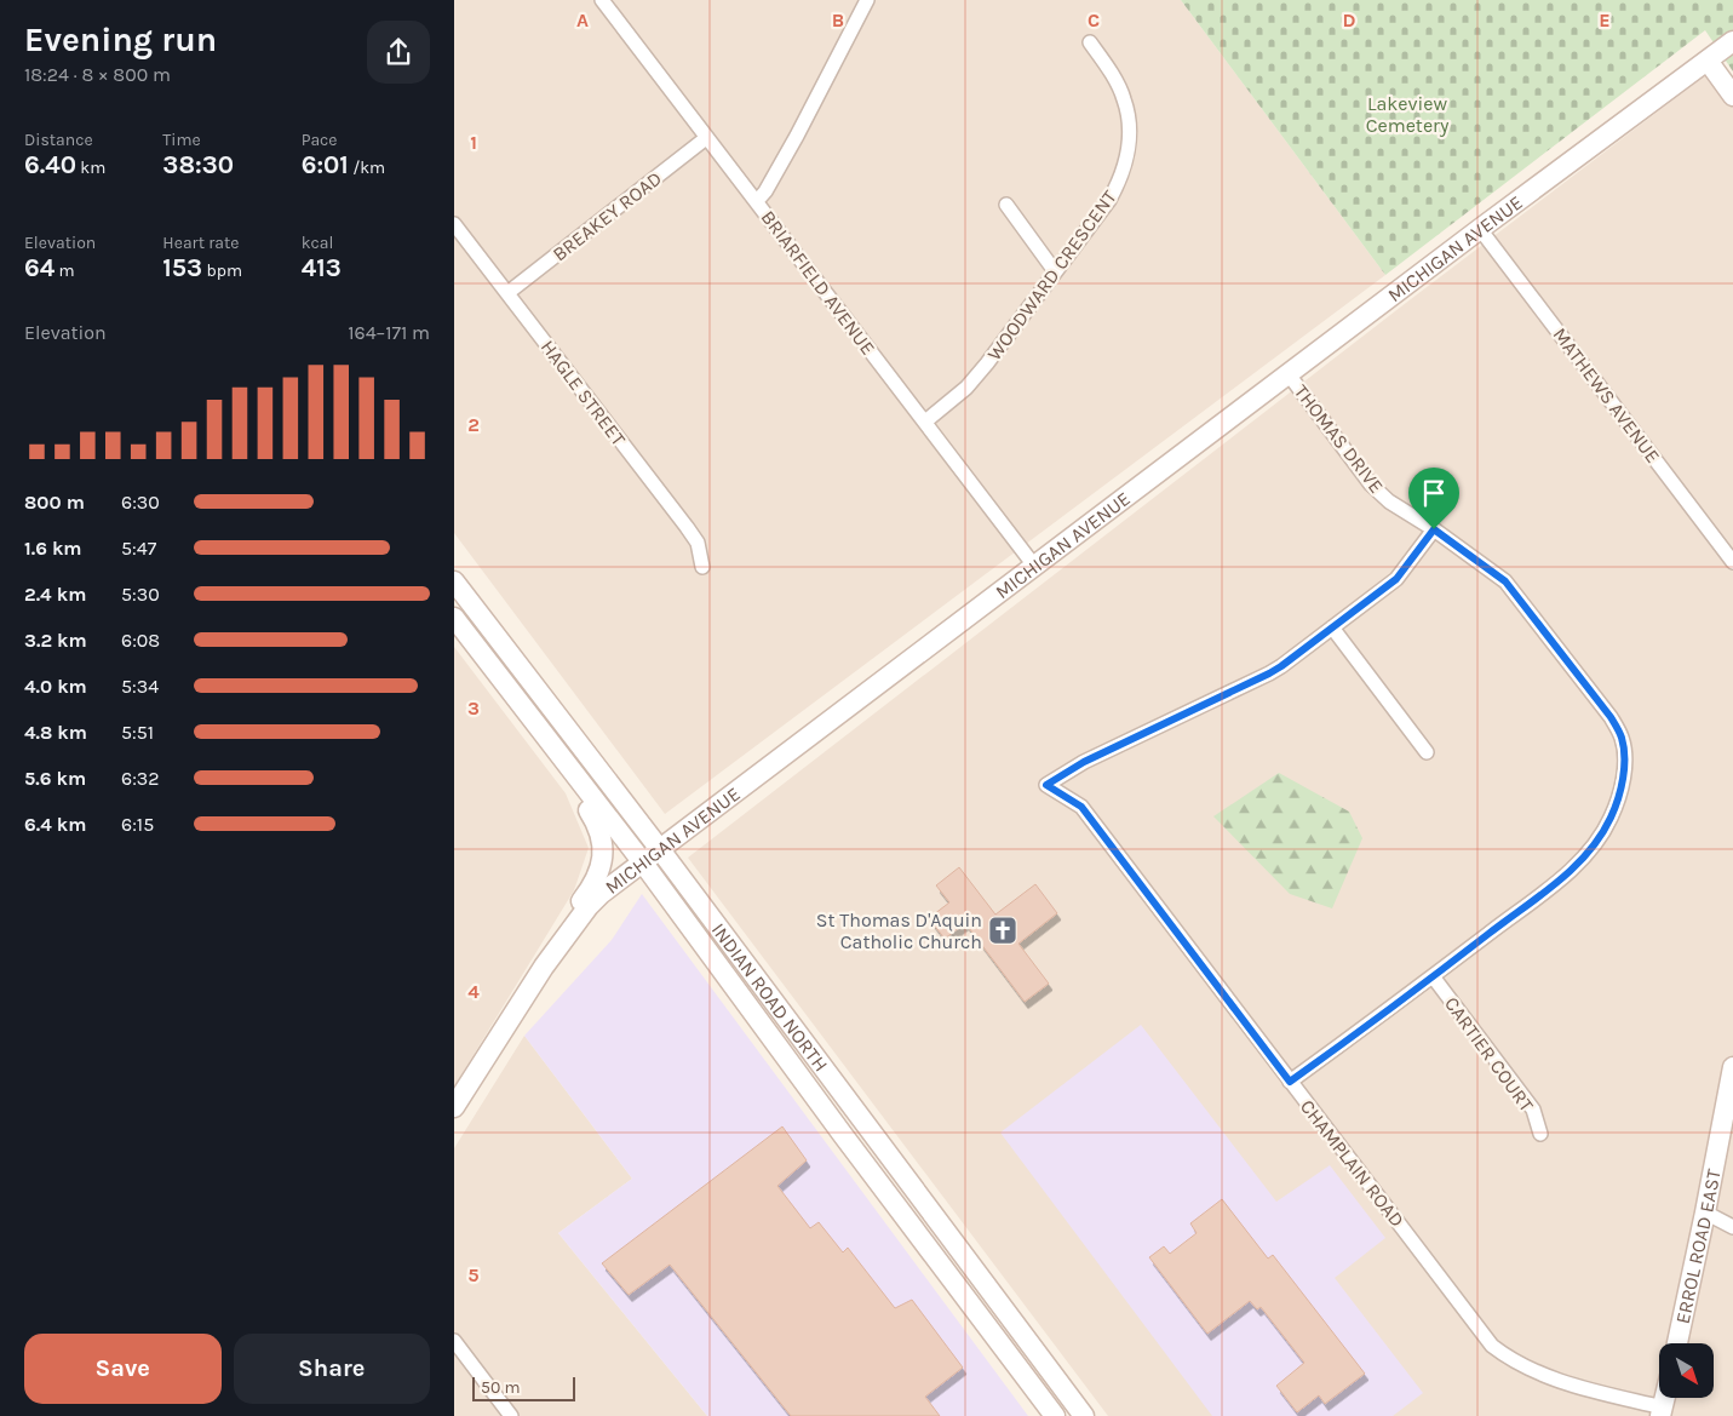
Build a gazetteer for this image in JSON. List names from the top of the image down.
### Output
{
  "streets": {
    "main road": ["MICHIGAN AVENUE", "INDIAN ROAD NORTH", "ERROL ROAD EAST"],
    "street": [
      "BREAKEY ROAD",
      "WOODWARD CRESCENT",
      "BRIARFIELD AVENUE",
      "HAGLE STREET",
      "MATHEWS AVENUE",
      "THOMAS DRIVE",
      "CARTIER COURT",
      "CHAMPLAIN ROAD"
    ]
  },
  "crossings": [
    ["BREAKEY ROAD", "BRIARFIELD AVENUE"],
    ["BREAKEY ROAD", "HAGLE STREET"],
    ["MICHIGAN AVENUE", "BRIARFIELD AVENUE"],
    ["MICHIGAN AVENUE", "MATHEWS AVENUE"],
    ["MICHIGAN AVENUE", "THOMAS DRIVE"],
    ["MICHIGAN AVENUE", "INDIAN ROAD NORTH"],
    ["WOODWARD CRESCENT", "BRIARFIELD AVENUE"],
    ["THOMAS DRIVE", "CARTIER COURT"],
    ["THOMAS DRIVE", "CHAMPLAIN ROAD"]
  ],
  "parks": ["Lakeview Cemetery"],
  "places": {
    "church": ["St Thomas D'Aquin Catholic Church"]
  },
  "scale_bar": "50 m",
  "north": "bottom right",
  "page": {
    "heading": ["Evening run", "18:24 · 8 × 800 m"],
    "stats": [
      ["Distance", "6.40 km"],
      ["Time", "38:30"],
      ["Pace", "6:01 /km"],
      ["Elevation", "64 m"],
      ["Heart rate", "153 bpm"],
      ["kcal", "413"]
    ],
    "chart": ["Elevation", "164–171 m"],
    "list": [
      {
        "name": "800 m",
        "note": "6:30"
      },
      {
        "name": "1.6 km",
        "note": "5:47"
      },
      {
        "name": "2.4 km",
        "note": "5:30"
      },
      {
        "name": "3.2 km",
        "note": "6:08"
      },
      {
        "name": "4.0 km",
        "note": "5:34"
      },
      {
        "name": "4.8 km",
        "note": "5:51"
      },
      {
        "name": "5.6 km",
        "note": "6:32"
      },
      {
        "name": "6.4 km",
        "note": "6:15"
      }
    ],
    "buttons": ["Save", "Share"],
    "scale": "50 m"
  },
  "grid": {
    "columns": [
      "A",
      "B",
      "C",
      "D",
      "E"
    ],
    "rows": [
      "1",
      "2",
      "3",
      "4",
      "5"
    ]
  }
}
